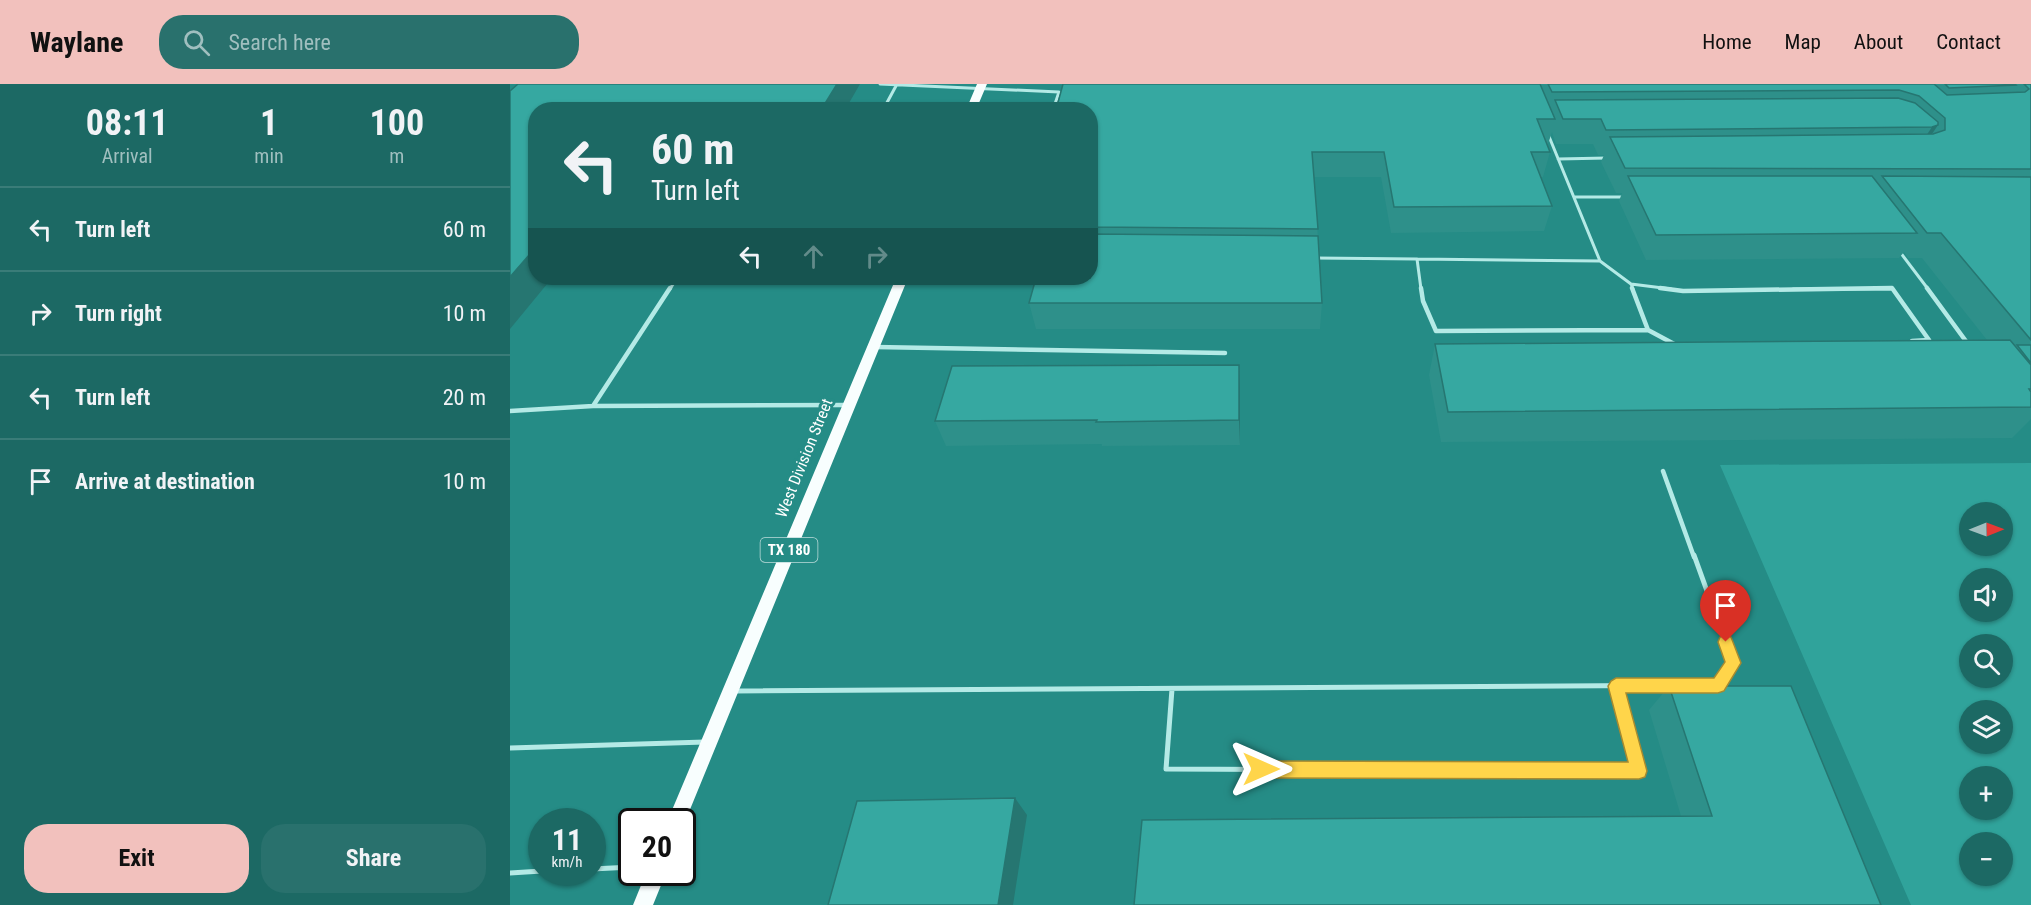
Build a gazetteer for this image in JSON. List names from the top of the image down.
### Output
{
  "streets": {
    "main road": ["West Division Street", "TX 180"]
  },
  "north": "right",
  "page": {
    "header": "Waylane",
    "search": "Search here",
    "nav": [
      "Home",
      "Map",
      "About",
      "Contact"
    ],
    "eta": [
      "08:11",
      "Arrival",
      "1",
      "min",
      "100",
      "m"
    ],
    "turn": ["60 m", "Turn left"],
    "list": [
      {
        "name": "Turn left",
        "value": "60 m"
      },
      {
        "name": "Turn right",
        "value": "10 m"
      },
      {
        "name": "Turn left",
        "value": "20 m"
      },
      {
        "name": "Arrive at destination",
        "value": "10 m"
      }
    ],
    "map_buttons": ["+", "−"],
    "speed": "11 km/h",
    "limit": "20",
    "buttons": ["Exit", "Share"]
  }
}
